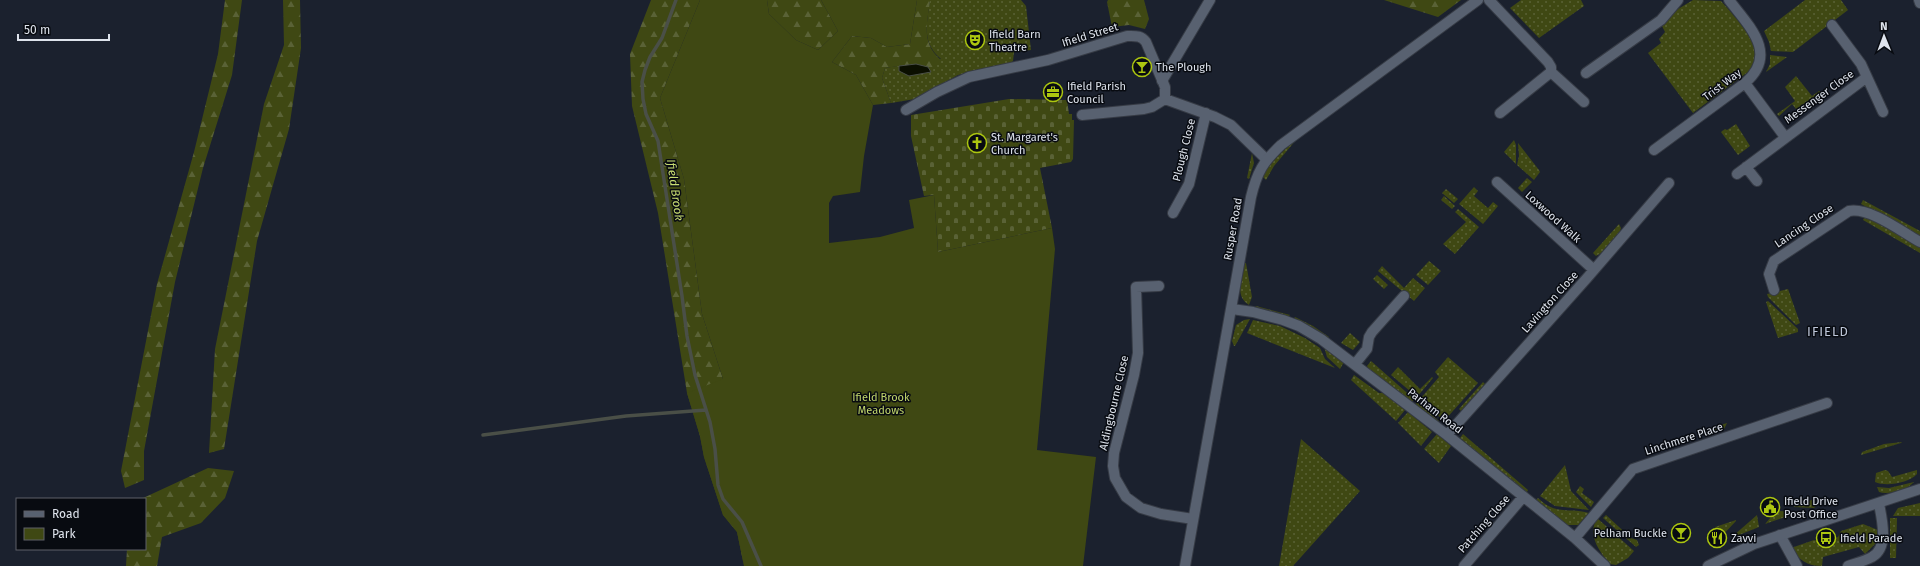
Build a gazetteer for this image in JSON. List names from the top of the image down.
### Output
{
  "streets": {
    "street": [
      "Ifield Street",
      "Trist Way",
      "Messenger Close",
      "Plough Close",
      "Loxwood Walk",
      "Lancing Close",
      "Rusper Road",
      "Lavington Close",
      "Aldingbourne Close",
      "Parham Road",
      "Linchmere Place",
      "Patching Close"
    ]
  },
  "crossings": [
    ["Trist Way", "Messenger Close"],
    ["Loxwood Walk", "Lavington Close"],
    ["Rusper Road", "Aldingbourne Close"],
    ["Rusper Road", "Parham Road"],
    ["Lavington Close", "Parham Road"],
    ["Parham Road", "Linchmere Place"],
    ["Parham Road", "Patching Close"]
  ],
  "districts": ["IFIELD"],
  "water": ["Ifield Brook"],
  "parks": ["Ifield Brook Meadows"],
  "places": {
    "theatre": ["Ifield Barn Theatre"],
    "bar": ["The Plough", "Pelham Buckle"],
    "office": ["Ifield Parish Council"],
    "church": ["St. Margaret's Church"],
    "public building": ["Ifield Drive Post Office"],
    "restaurant": ["Zavvi"],
    "bus stop": ["Ifield Parade"]
  },
  "legend": ["Road", "Park"],
  "scale_bar": "50 m",
  "north": "top"
}
